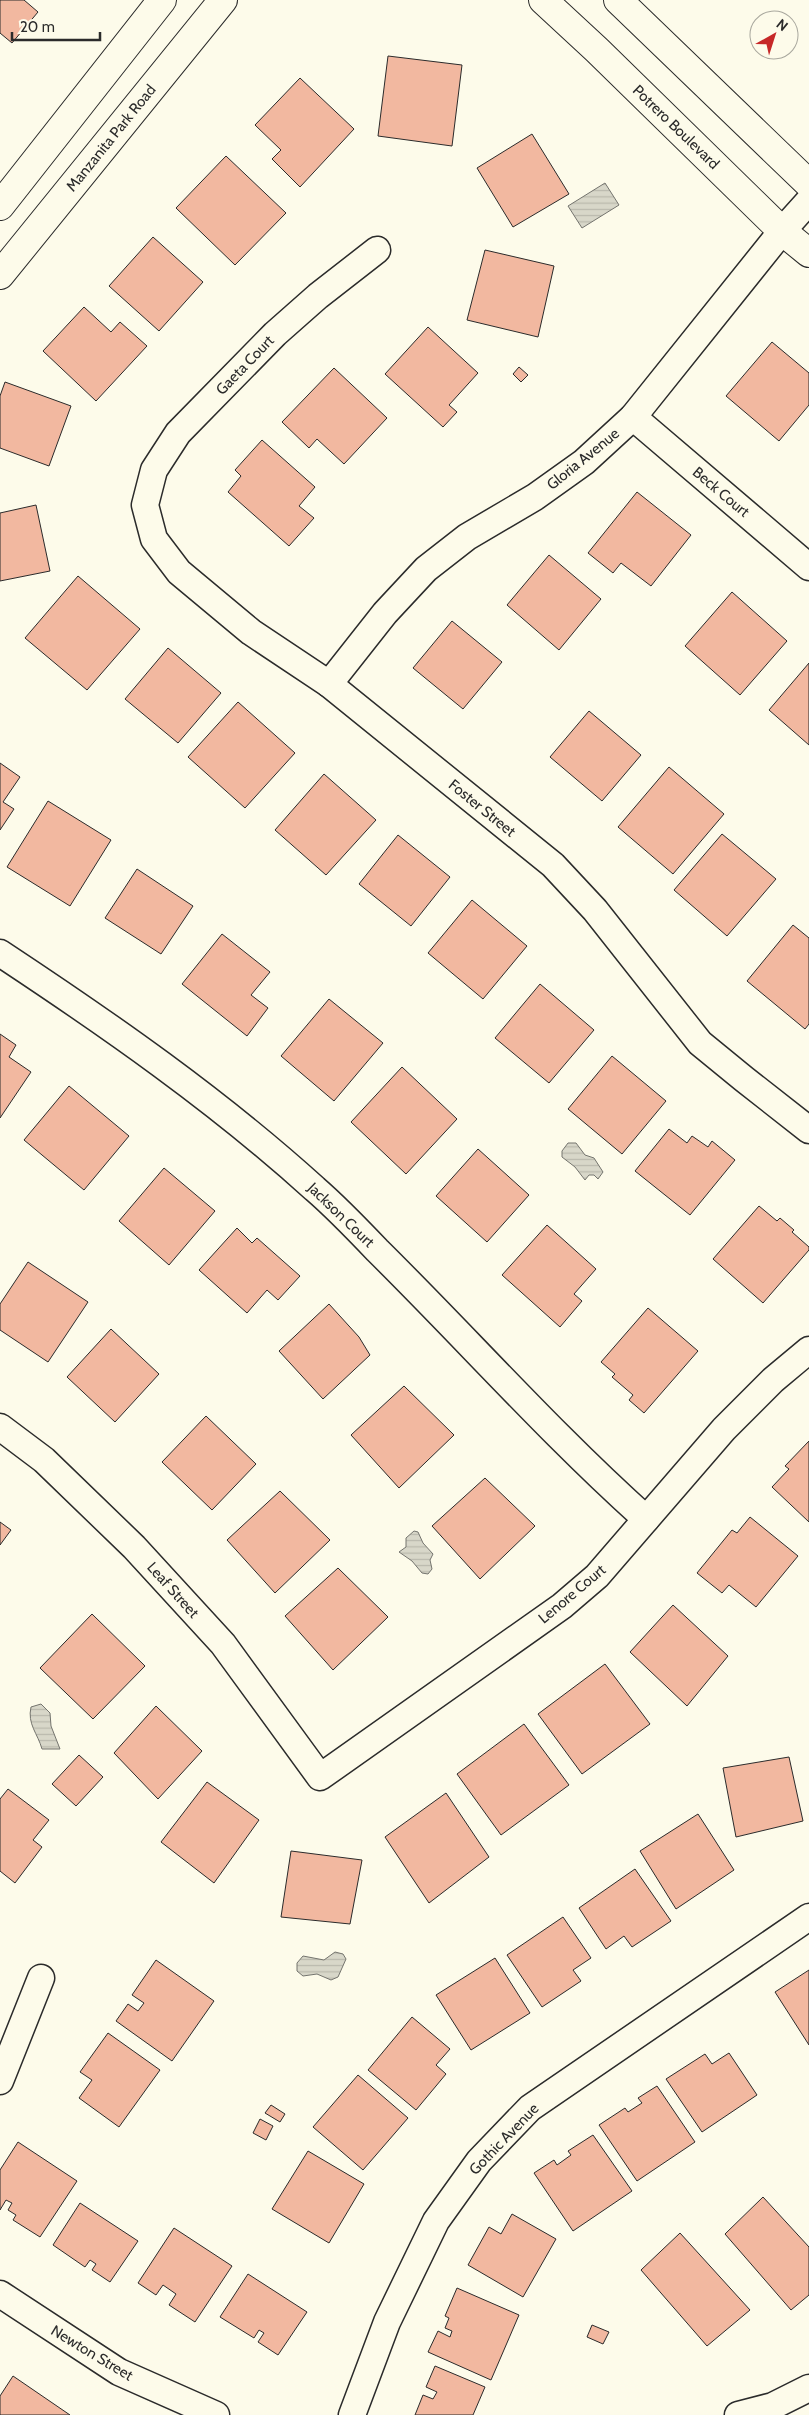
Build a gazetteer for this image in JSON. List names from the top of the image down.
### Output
{
  "streets": {
    "street": [
      "Potrero Boulevard",
      "Manzanita Park Road",
      "Gaeta Court",
      "Gloria Avenue",
      "Beck Court",
      "Foster Street",
      "Jackson Court",
      "Leaf Street",
      "Lenore Court",
      "Gothic Avenue",
      "Newton Street"
    ]
  },
  "crossings": [
    ["Potrero Boulevard", "Gloria Avenue"],
    ["Gaeta Court", "Foster Street"],
    ["Gloria Avenue", "Beck Court"],
    ["Gloria Avenue", "Foster Street"],
    ["Jackson Court", "Lenore Court"],
    ["Leaf Street", "Lenore Court"]
  ],
  "scale_bar": "20 m",
  "north": "top right"
}
